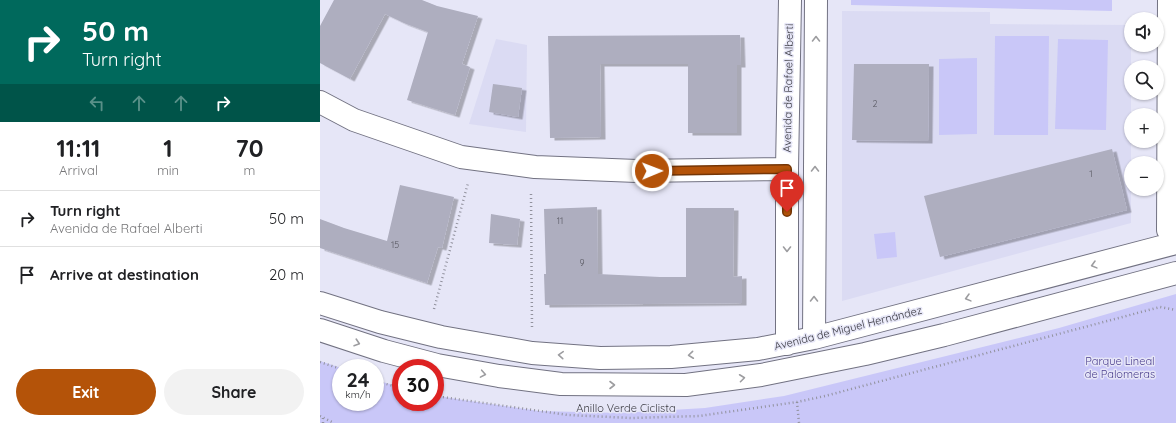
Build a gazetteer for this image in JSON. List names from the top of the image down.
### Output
{
  "streets": {
    "street": ["Avenida de Rafael Alberti", "Avenida de Miguel Hernández"],
    "path": ["Anillo Verde Ciclista"]
  },
  "crossings": [
    ["Avenida de Rafael Alberti", "Avenida de Miguel Hernández"]
  ],
  "parks": ["Parque Lineal de Palomeras"],
  "house_numbers": [
    "2",
    "1",
    "11",
    "15",
    "9"
  ],
  "page": {
    "turn": ["50 m", "Turn right"],
    "map_buttons": ["+", "−"],
    "eta": [
      "11:11",
      "Arrival",
      "1",
      "min",
      "70",
      "m"
    ],
    "list": [
      {
        "name": "Turn right",
        "note": "Avenida de Rafael Alberti",
        "value": "50 m"
      },
      {
        "name": "Arrive at destination",
        "value": "20 m"
      }
    ],
    "speed": "24 km/h",
    "limit": "30",
    "buttons": ["Exit", "Share"]
  }
}
